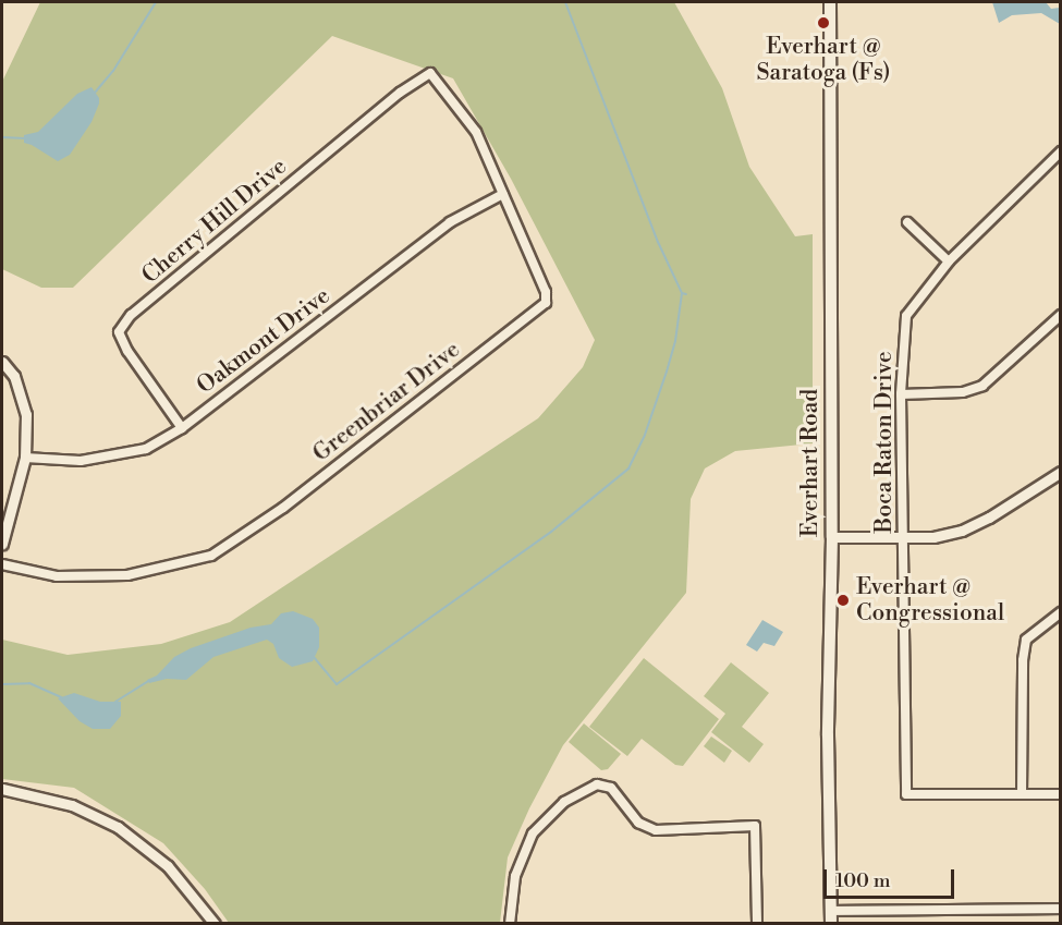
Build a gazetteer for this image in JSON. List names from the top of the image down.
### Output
{
  "streets": {
    "main road": ["Everhart Road"],
    "street": [
      "Cherry Hill Drive",
      "Oakmont Drive",
      "Greenbriar Drive",
      "Boca Raton Drive"
    ]
  },
  "crossings": [
    ["Cherry Hill Drive", "Oakmont Drive"],
    ["Cherry Hill Drive", "Greenbriar Drive"],
    ["Oakmont Drive", "Greenbriar Drive"]
  ],
  "places": ["Everhart @ Saratoga (Fs)", "Everhart @ Congressional"],
  "scale_bar": "100 m"
}
